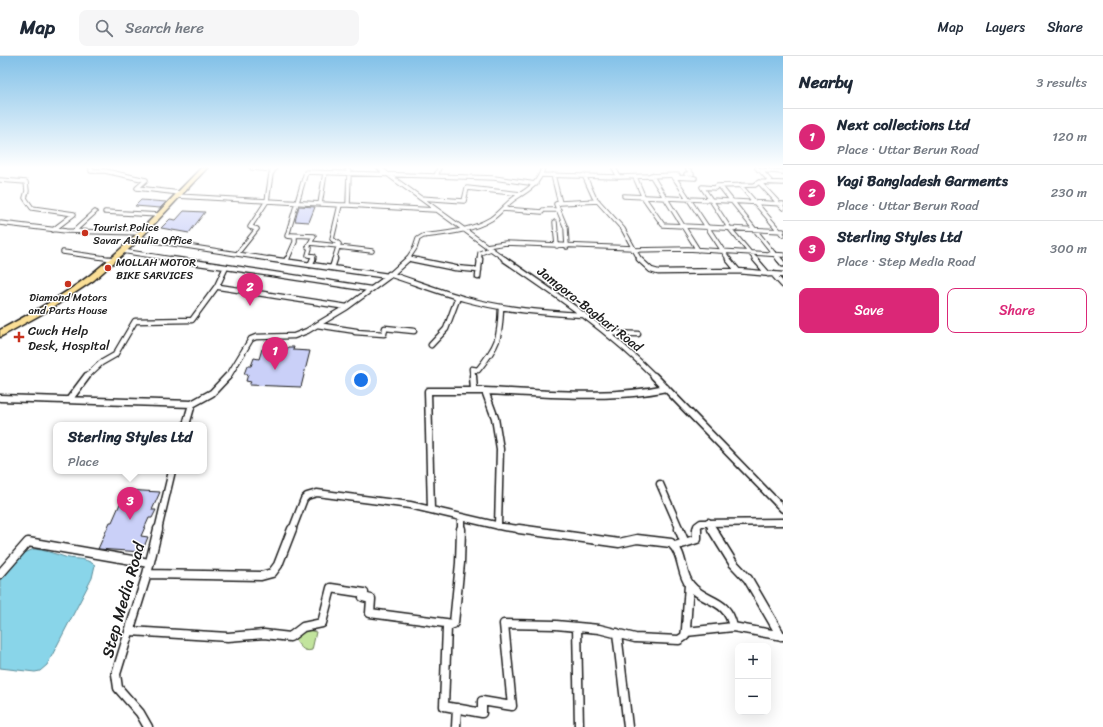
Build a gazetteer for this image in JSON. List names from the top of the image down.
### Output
{
  "streets": {
    "street": ["Jamgora-Bagbari Road", "Step Media Road"]
  },
  "places": {
    "other": ["Tourist Police Savar Ashulia Office", "MOLLAH MOTOR BIKE SARVICES", "Diamond Motors and Parts House"],
    "health": ["Cwch Help Desk, Hospital"]
  },
  "page": {
    "header": "Map",
    "search": "Search here",
    "nav": ["Map", "Layers", "Share"],
    "heading": ["Nearby", "3 results"],
    "list": [
      {
        "mark": "1",
        "name": "Next collections Ltd",
        "note": "Place · Uttar Berun Road",
        "value": "120 m"
      },
      {
        "mark": "2",
        "name": "Yagi Bangladesh Garments",
        "note": "Place · Uttar Berun Road",
        "value": "230 m"
      },
      {
        "mark": "3",
        "name": "Sterling Styles Ltd",
        "note": "Place · Step Media Road",
        "value": "300 m"
      }
    ],
    "pins": ["2", "1", "3"],
    "buttons": ["Save", "Share"],
    "popup": ["Sterling Styles Ltd", "Place"],
    "map_buttons": ["+", "−"]
  }
}
